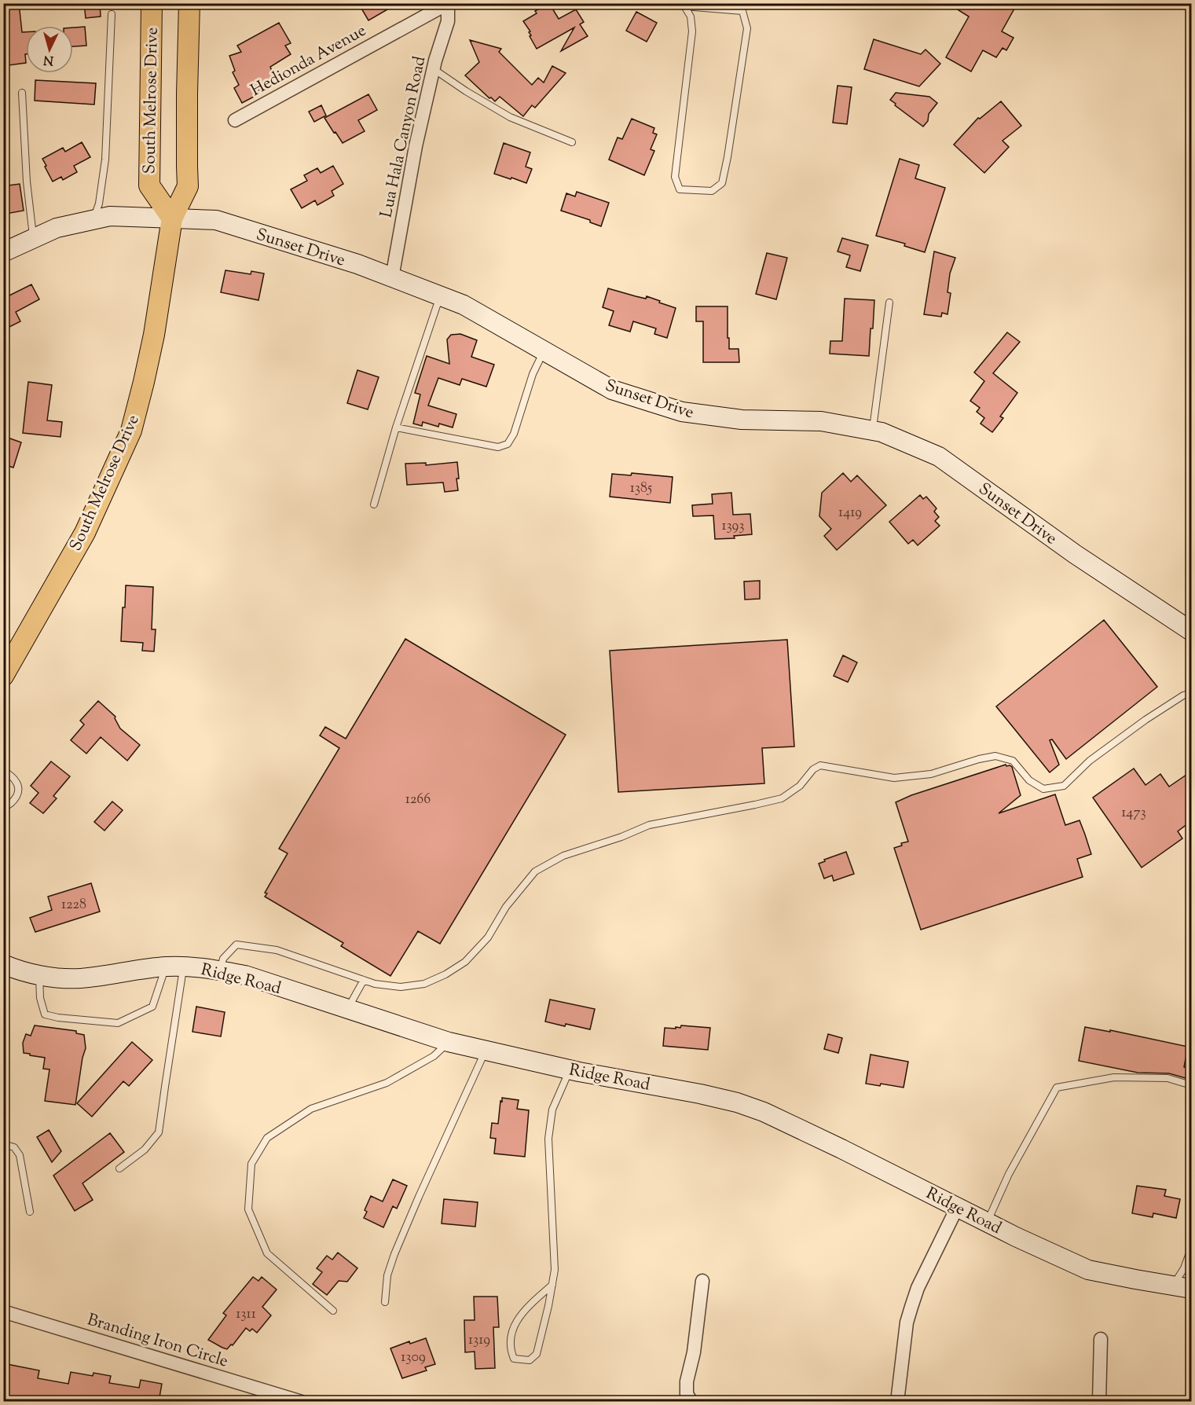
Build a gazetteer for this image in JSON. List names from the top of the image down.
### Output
{
  "streets": {
    "main road": ["South Melrose Drive", "Sunset Drive", "Ridge Road"],
    "street": ["Hedionda Avenue", "Lua Hala Canyon Road", "Branding Iron Circle"]
  },
  "crossings": [
    ["Hedionda Avenue", "Lua Hala Canyon Road"],
    ["South Melrose Drive", "Sunset Drive"],
    ["Lua Hala Canyon Road", "Sunset Drive"]
  ],
  "house_numbers": [
    "1385",
    "1419",
    "1393",
    "1266",
    "1473",
    "1228",
    "1311",
    "1319",
    "1309"
  ],
  "north": "bottom"
}
